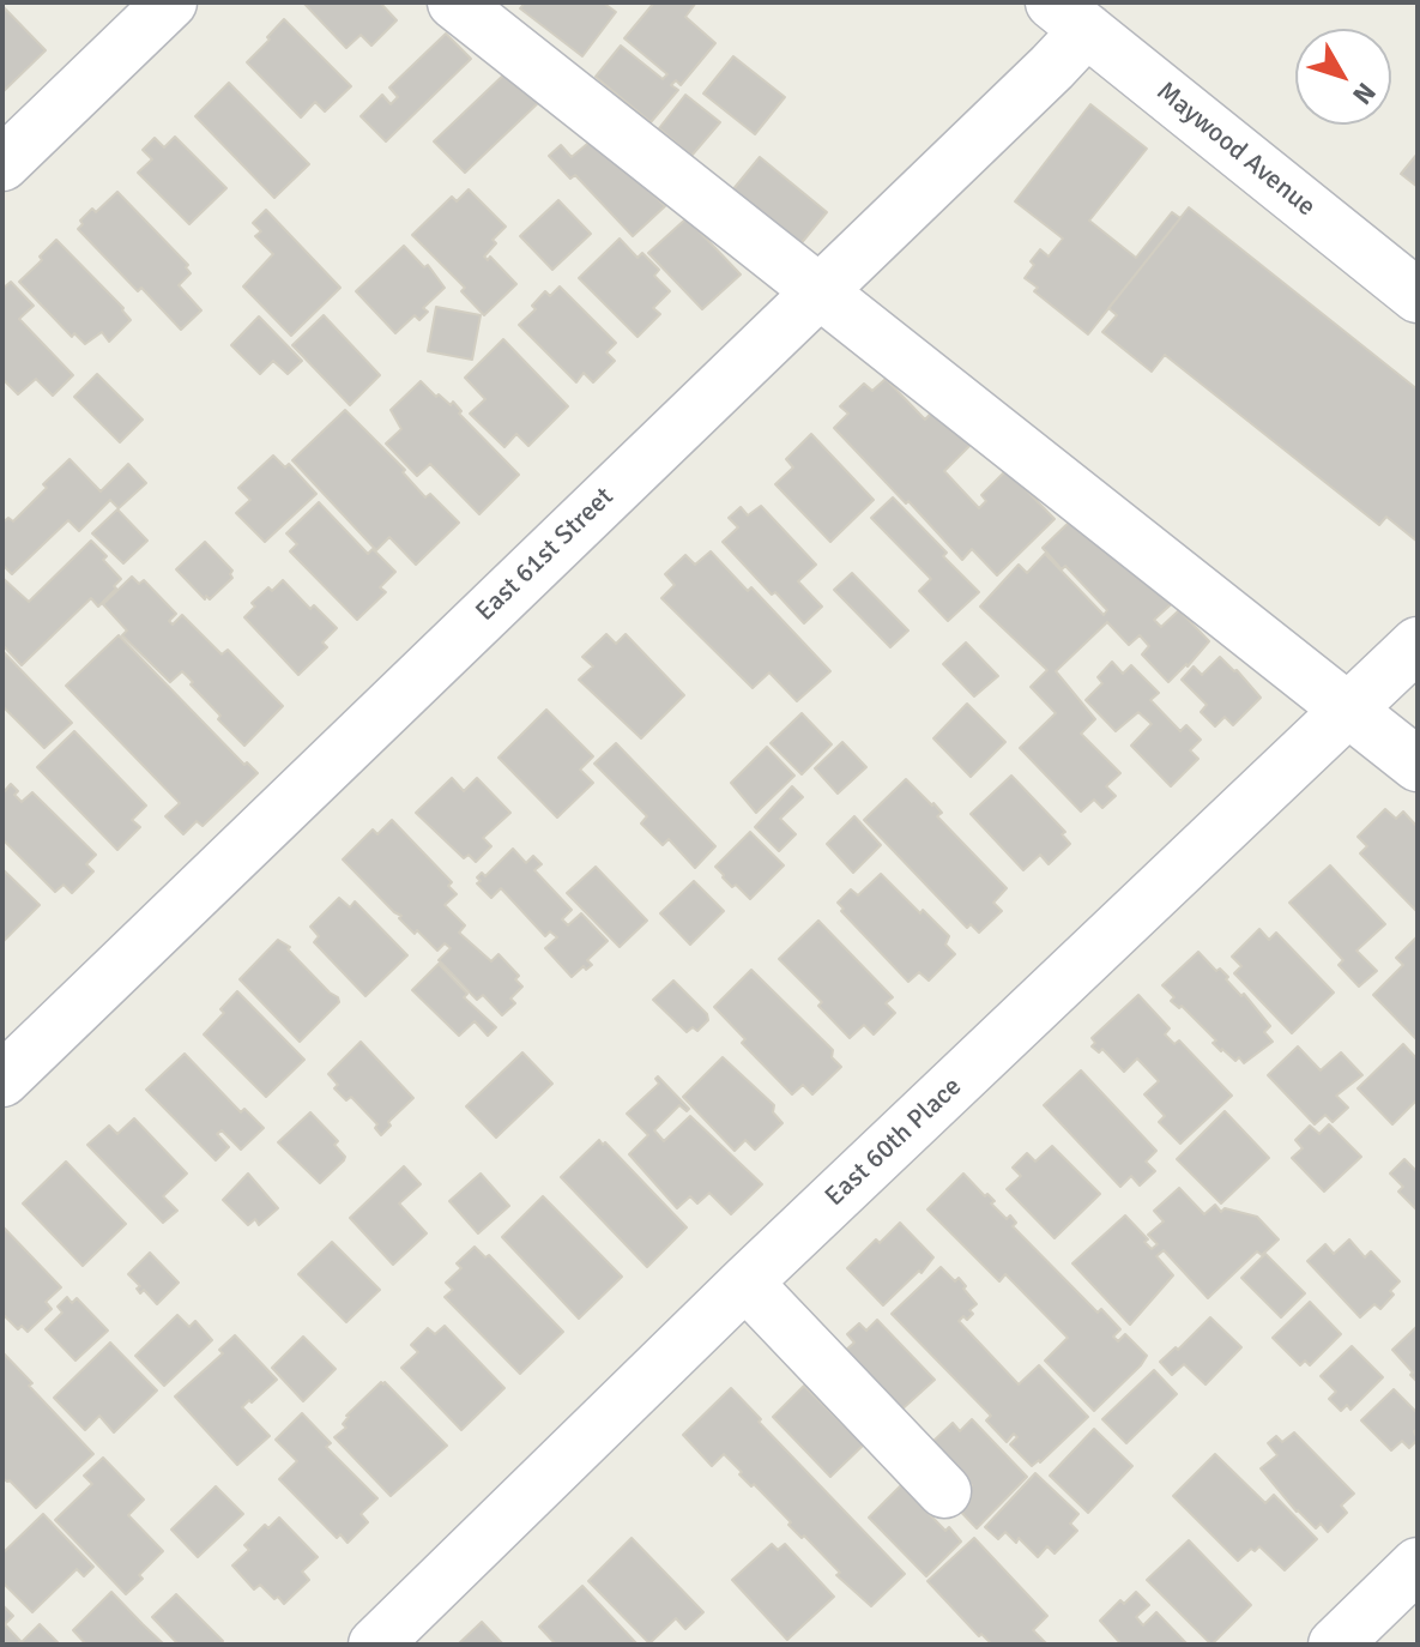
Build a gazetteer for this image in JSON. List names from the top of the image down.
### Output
{
  "streets": {
    "street": ["Maywood Avenue", "East 61st Street", "East 60th Place"]
  },
  "crossings": [
    ["Maywood Avenue", "East 61st Street"]
  ],
  "north": "bottom right"
}
